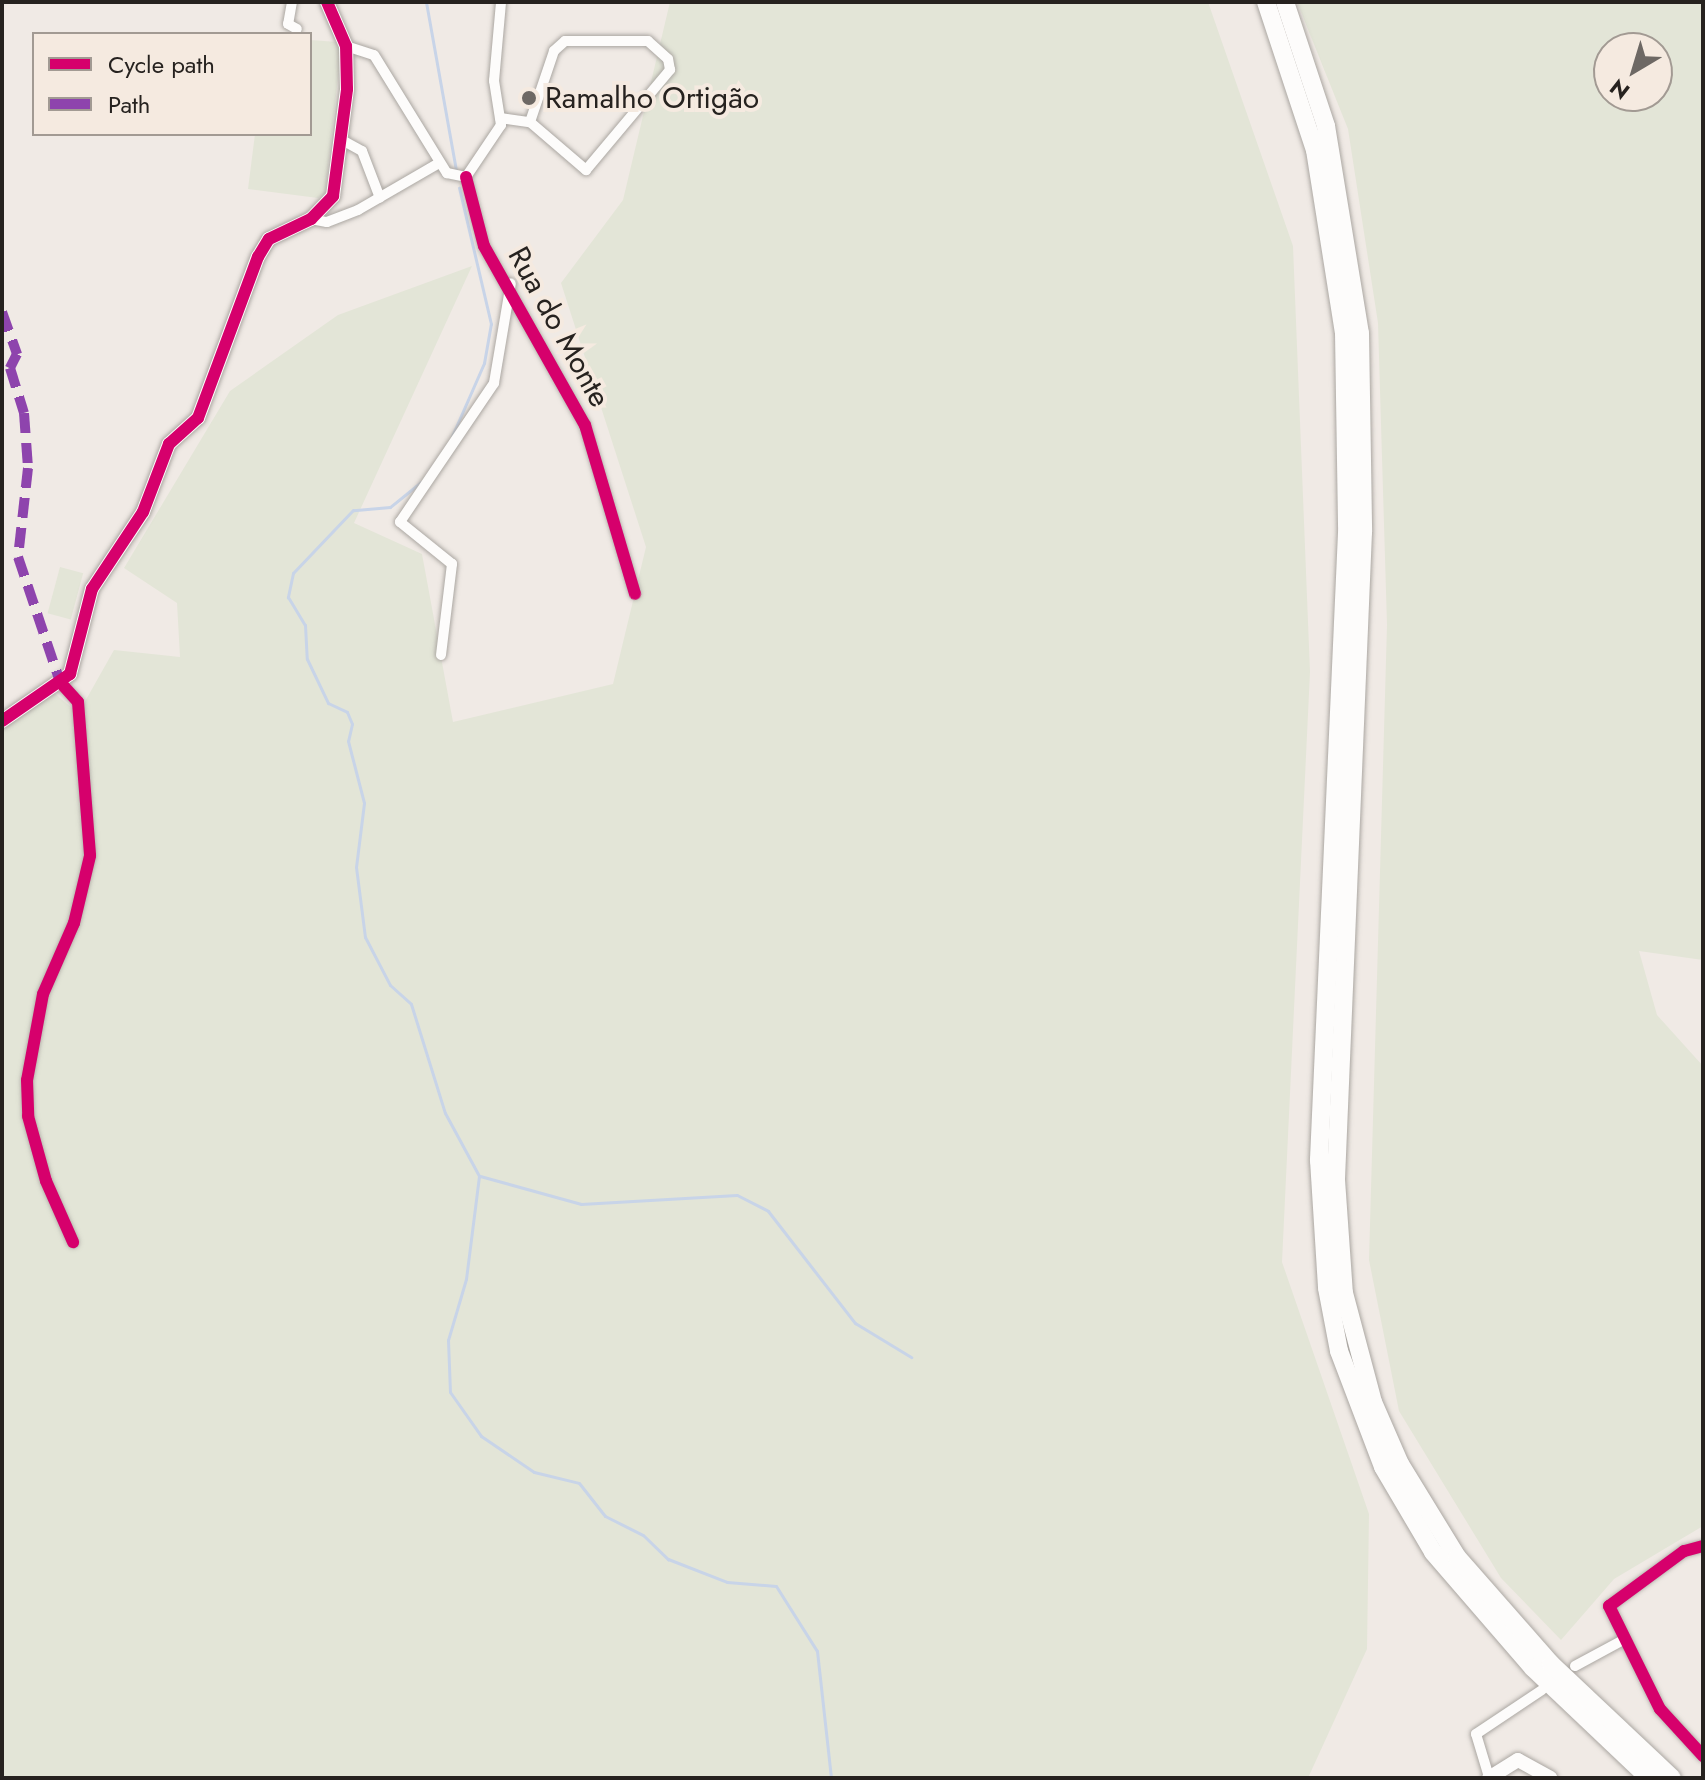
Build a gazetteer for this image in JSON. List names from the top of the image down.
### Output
{
  "streets": {
    "street": ["Rua do Monte"]
  },
  "places": ["Ramalho Ortigão"],
  "legend": ["Cycle path", "Path"],
  "north": "bottom left"
}
